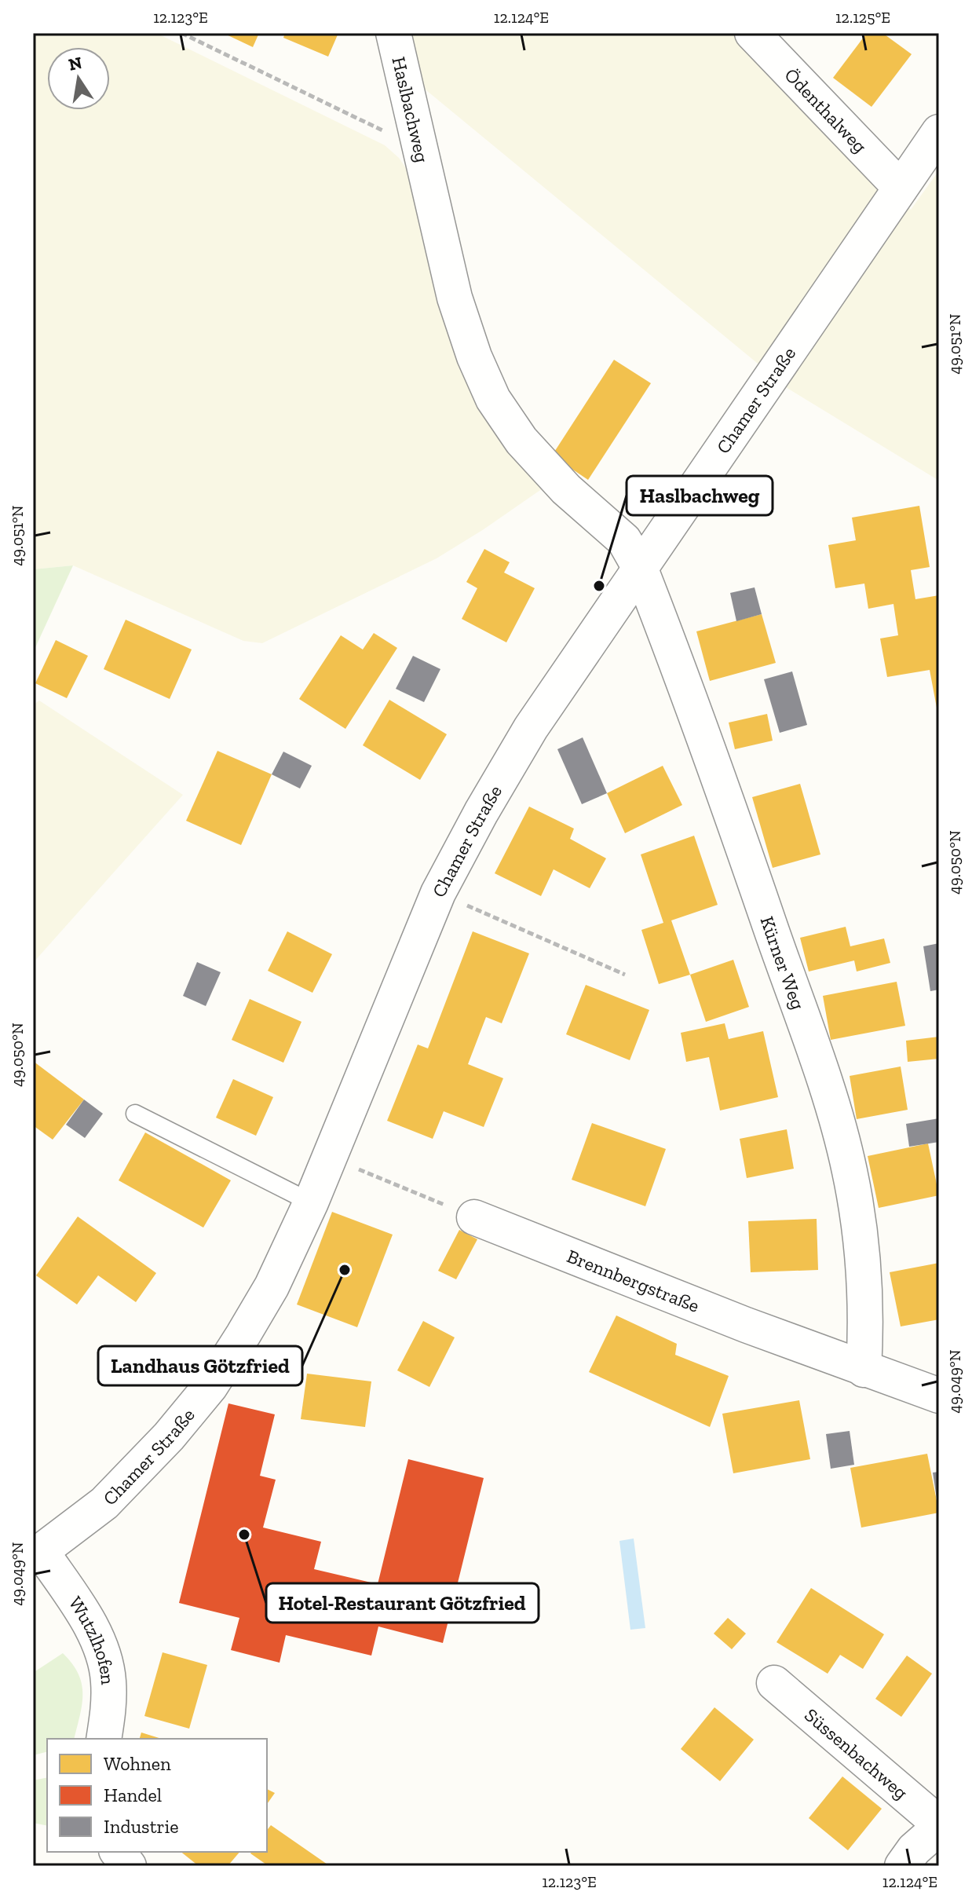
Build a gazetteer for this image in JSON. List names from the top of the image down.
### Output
{
  "streets": {
    "street": [
      "Haslbachweg",
      "Ödenthalweg",
      "Chamer Straße",
      "Kürner Weg",
      "Brennbergstraße",
      "Wutzlhofen",
      "Süssenbachweg"
    ]
  },
  "crossings": [
    ["Haslbachweg", "Chamer Straße"],
    ["Haslbachweg", "Kürner Weg"],
    ["Ödenthalweg", "Chamer Straße"],
    ["Chamer Straße", "Kürner Weg"],
    ["Chamer Straße", "Wutzlhofen"],
    ["Kürner Weg", "Brennbergstraße"]
  ],
  "places": ["Haslbachweg", "Landhaus Götzfried", "Hotel-Restaurant Götzfried"],
  "legend": ["Wohnen", "Handel", "Industrie"],
  "north": "top",
  "coordinates": [
    "12.123°E",
    "12.124°E",
    "12.125°E",
    "49.051°N",
    "49.050°N",
    "49.049°N"
  ]
}
